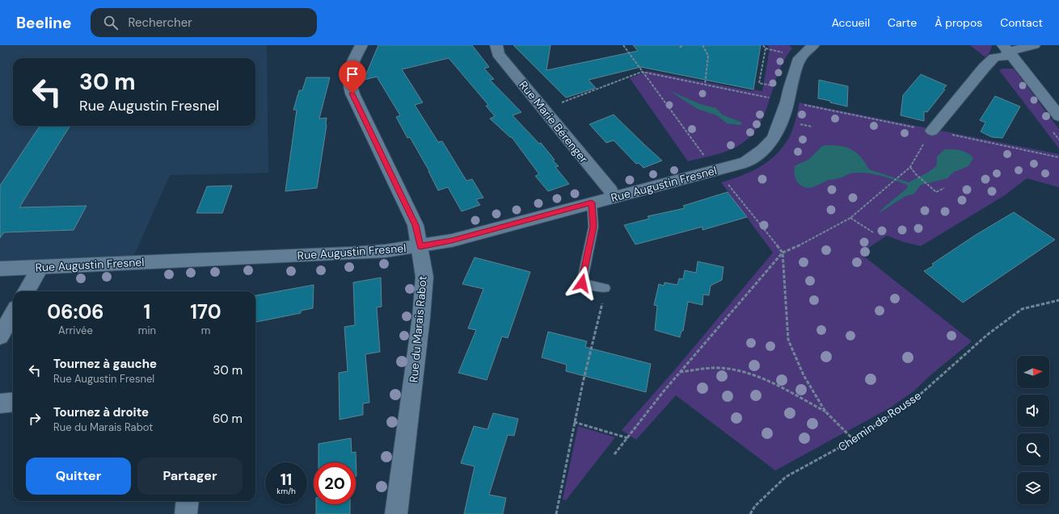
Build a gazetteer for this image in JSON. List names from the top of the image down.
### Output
{
  "streets": {
    "street": ["Rue Marie Bérenger", "Rue Augustin Fresnel", "Rue du Marais Rabot"],
    "path": ["Chemin de Rousse"]
  },
  "crossings": [
    ["Rue Marie Bérenger", "Rue Augustin Fresnel"],
    ["Rue Augustin Fresnel", "Rue du Marais Rabot"]
  ],
  "north": "right",
  "page": {
    "header": "Beeline",
    "search": "Rechercher",
    "nav": [
      "Accueil",
      "Carte",
      "À propos",
      "Contact"
    ],
    "turn": ["30 m", "Rue Augustin Fresnel"],
    "eta": [
      "06:06",
      "Arrivée",
      "1",
      "min",
      "170",
      "m"
    ],
    "list": [
      {
        "name": "Tournez à gauche",
        "note": "Rue Augustin Fresnel",
        "value": "30 m"
      },
      {
        "name": "Tournez à droite",
        "note": "Rue du Marais Rabot",
        "value": "60 m"
      }
    ],
    "buttons": ["Quitter", "Partager"],
    "speed": "11 km/h",
    "limit": "20"
  }
}
